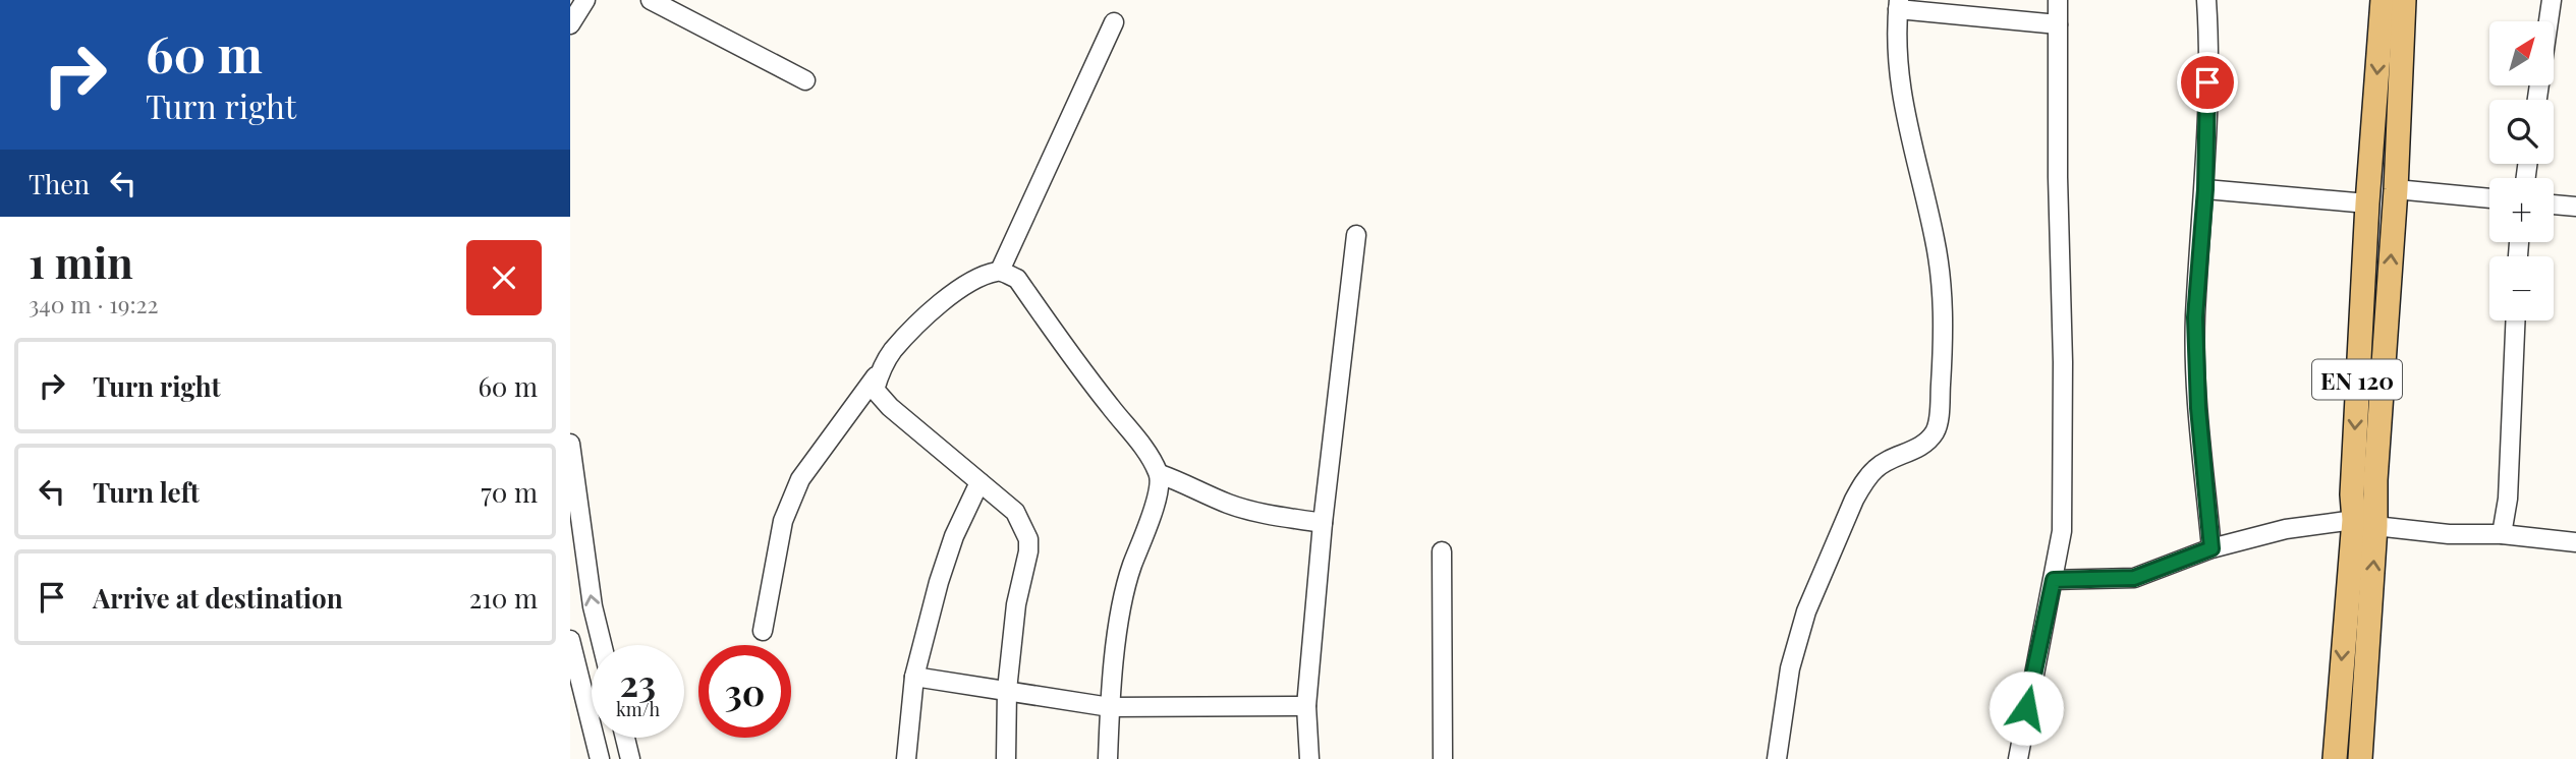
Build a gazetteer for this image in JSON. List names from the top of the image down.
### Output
{
  "streets": {
    "main road": ["EN 120"]
  },
  "north": "top right",
  "page": {
    "turn": ["60 m", "Turn right"],
    "map_buttons": ["+", "−"],
    "then": "Then",
    "heading": ["1 min", "340 m · 19:22"],
    "list": [
      {
        "name": "Turn right",
        "value": "60 m"
      },
      {
        "name": "Turn left",
        "value": "70 m"
      },
      {
        "name": "Arrive at destination",
        "value": "210 m"
      }
    ],
    "speed": "23 km/h",
    "limit": "30"
  }
}
